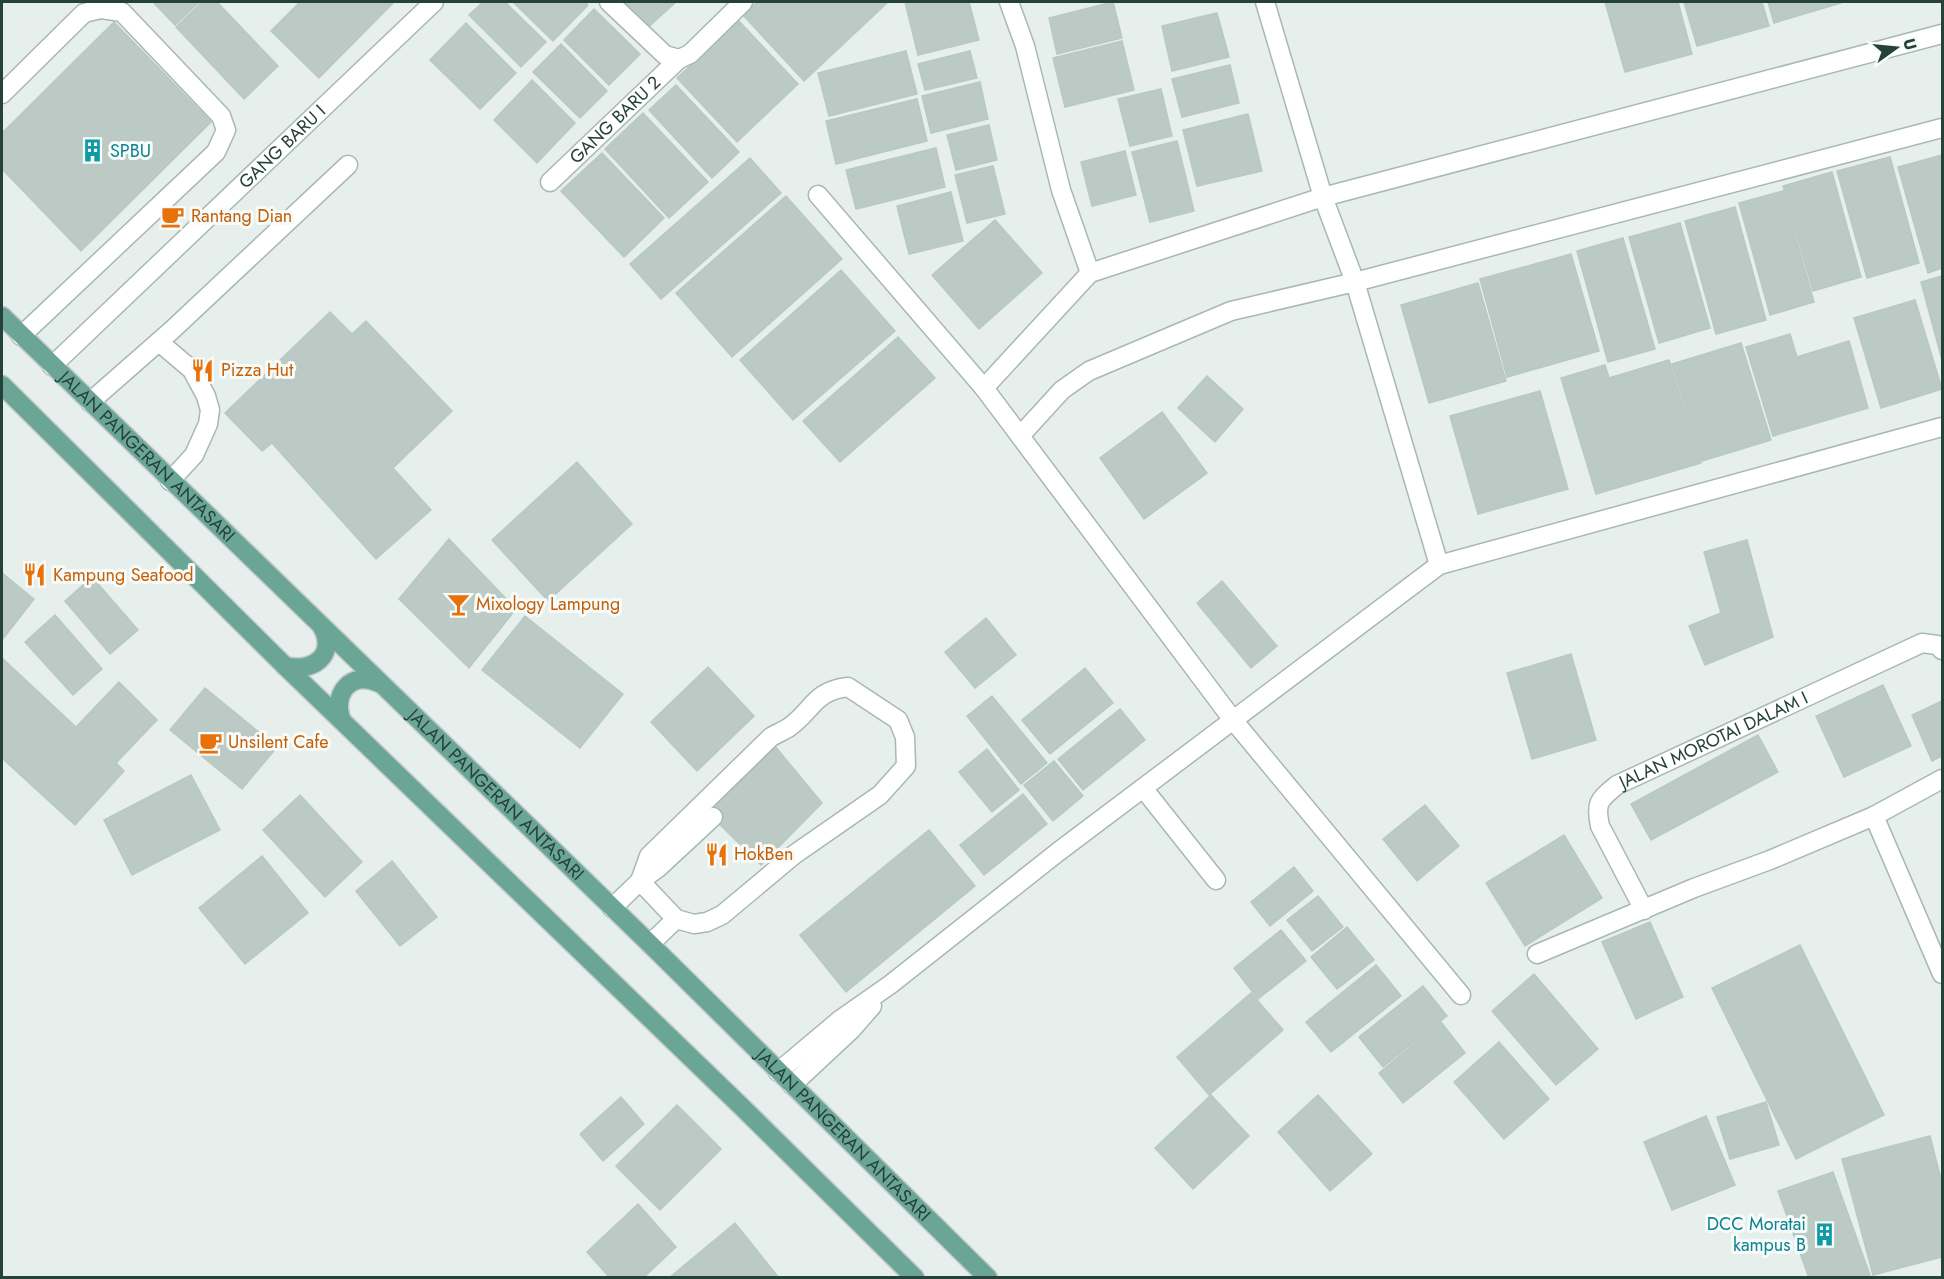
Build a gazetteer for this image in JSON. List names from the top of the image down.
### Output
{
  "streets": {
    "main road": ["JALAN PANGERAN ANTASARI"],
    "street": ["GANG BARU 2", "GANG BARU I", "JALAN MOROTAI DALAM I"]
  },
  "crossings": [
    ["GANG BARU I", "JALAN PANGERAN ANTASARI"]
  ],
  "places": {
    "building": ["SPBU", "DCC Moratai kampus B"],
    "cafe": ["Rantang Dian", "Unsilent Cafe"],
    "restaurant": ["Pizza Hut", "Kampung Seafood", "HokBen"],
    "bar": ["Mixology Lampung"]
  },
  "north": "right"
}
